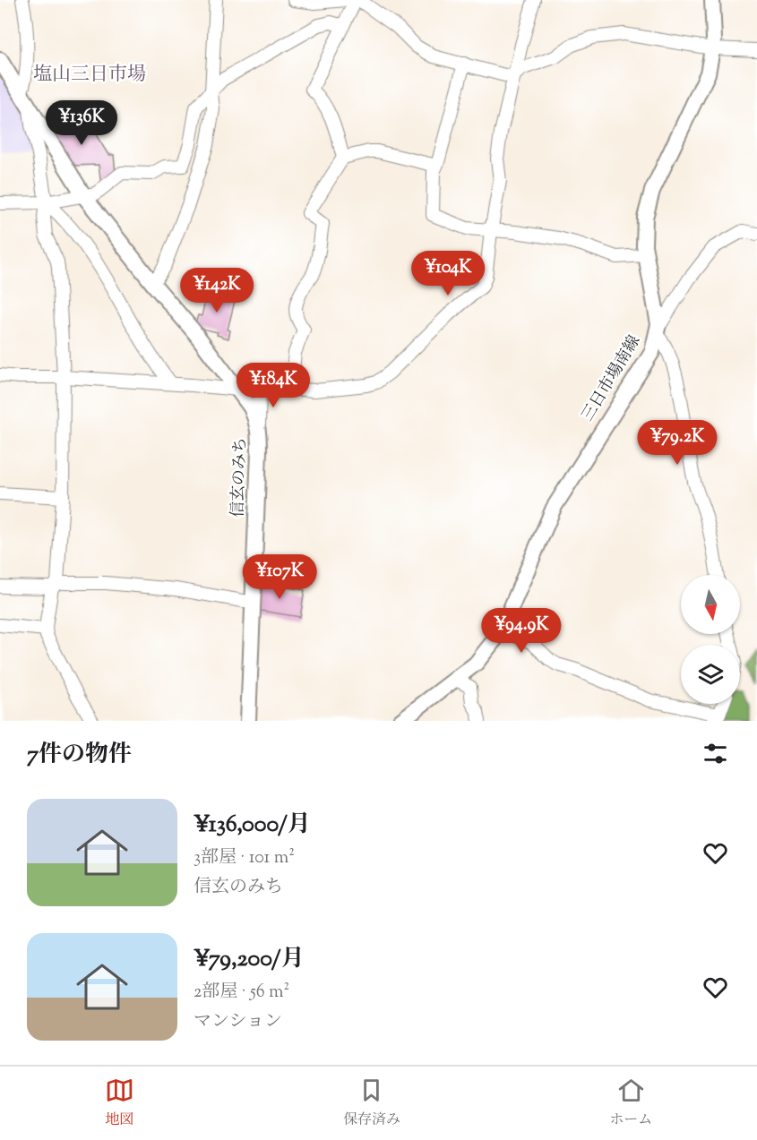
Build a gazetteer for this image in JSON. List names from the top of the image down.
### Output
{
  "streets": {
    "main road": ["三日市場南線", "信玄のみち"]
  },
  "districts": ["塩山三日市場"],
  "north": "bottom",
  "page": {
    "price": [
      "¥136K",
      "¥104K",
      "¥142K",
      "¥184K",
      "¥79.2K",
      "¥107K",
      "¥94.9K"
    ],
    "heading": "7件の物件",
    "list": [
      {
        "name": "¥136,000/月",
        "note": "3部屋 · 101 m² · 信玄のみち"
      },
      {
        "name": "¥79,200/月",
        "note": "2部屋 · 56 m² · マンション"
      }
    ],
    "tabs": ["地図", "保存済み", "ホーム"]
  }
}
